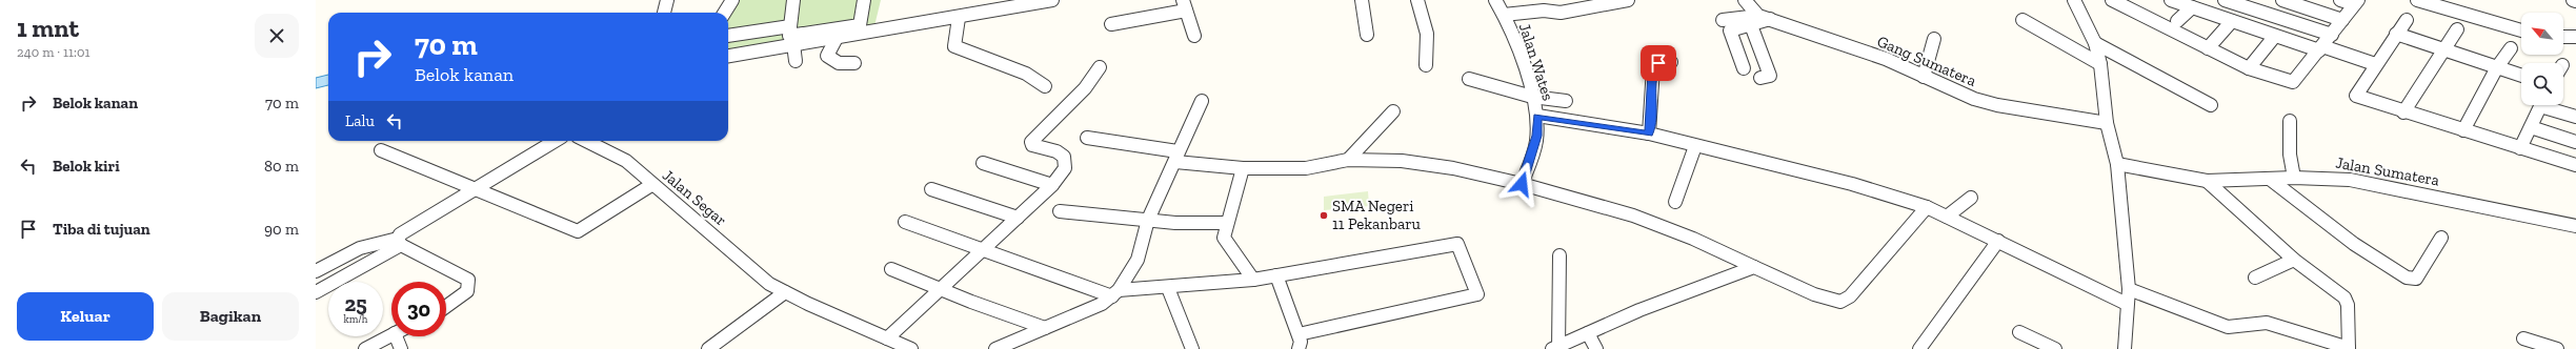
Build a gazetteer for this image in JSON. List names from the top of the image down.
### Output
{
  "streets": {
    "street": [
      "Gang Sumatera",
      "Jalan Wates",
      "Jalan Sumatera",
      "Jalan Segar"
    ]
  },
  "places": ["SMA Negeri 11 Pekanbaru"],
  "north": "top left",
  "page": {
    "heading": ["1 mnt", "240 m · 11:01"],
    "turn": ["70 m", "Belok kanan"],
    "list": [
      {
        "name": "Belok kanan",
        "value": "70 m"
      },
      {
        "name": "Belok kiri",
        "value": "80 m"
      },
      {
        "name": "Tiba di tujuan",
        "value": "90 m"
      }
    ],
    "then": "Lalu",
    "speed": "25 km/h",
    "limit": "30",
    "buttons": ["Keluar", "Bagikan"]
  }
}
